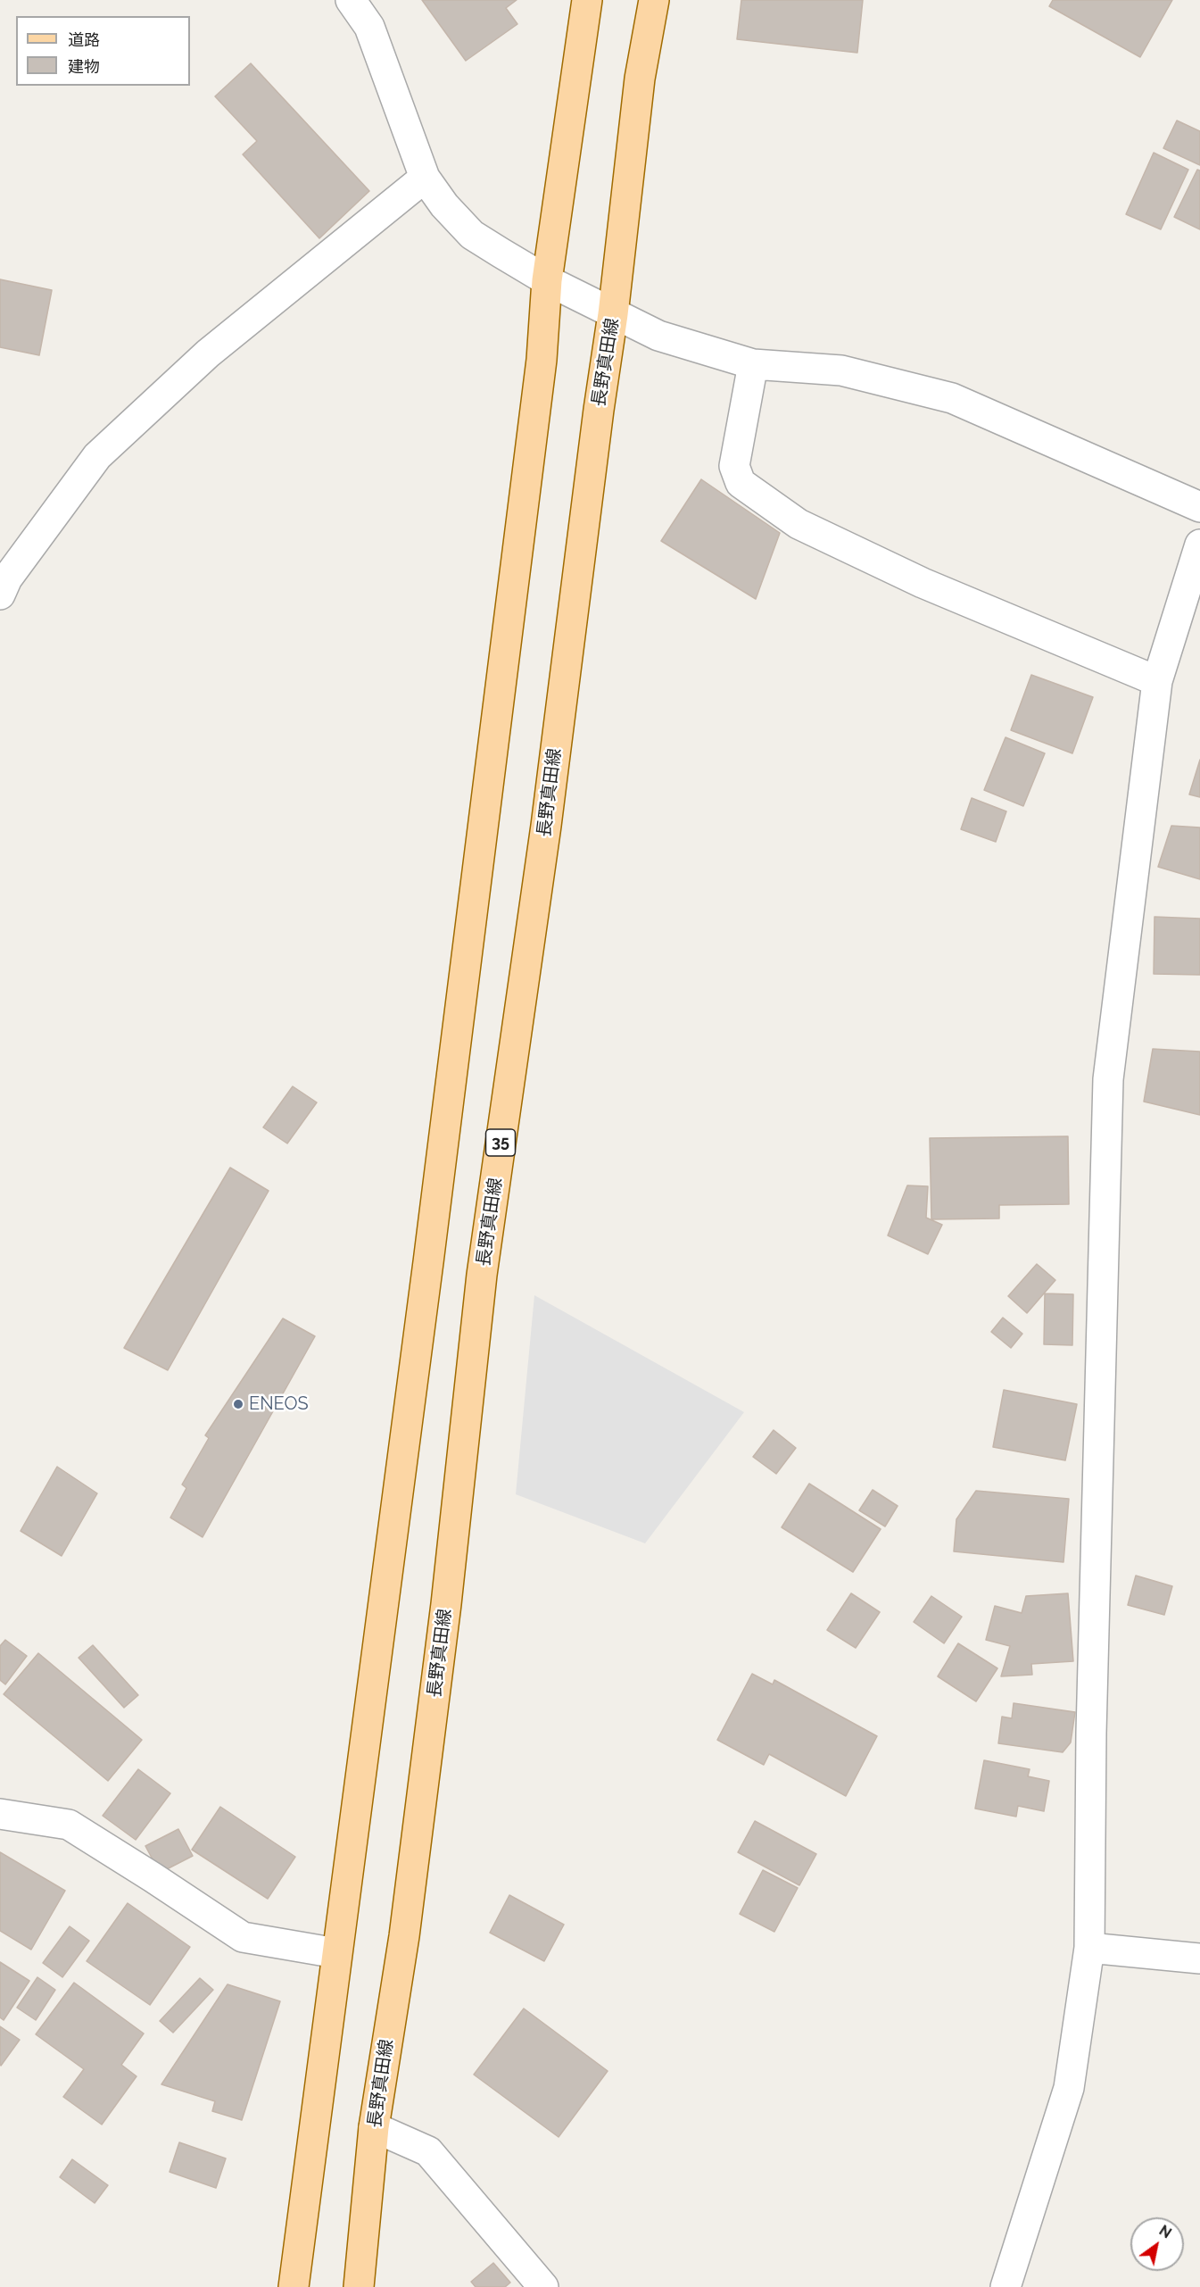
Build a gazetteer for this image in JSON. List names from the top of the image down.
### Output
{
  "streets": {
    "main road": ["長野真田線", "35"]
  },
  "places": ["ENEOS"],
  "legend": ["道路", "建物"],
  "north": "top right"
}
